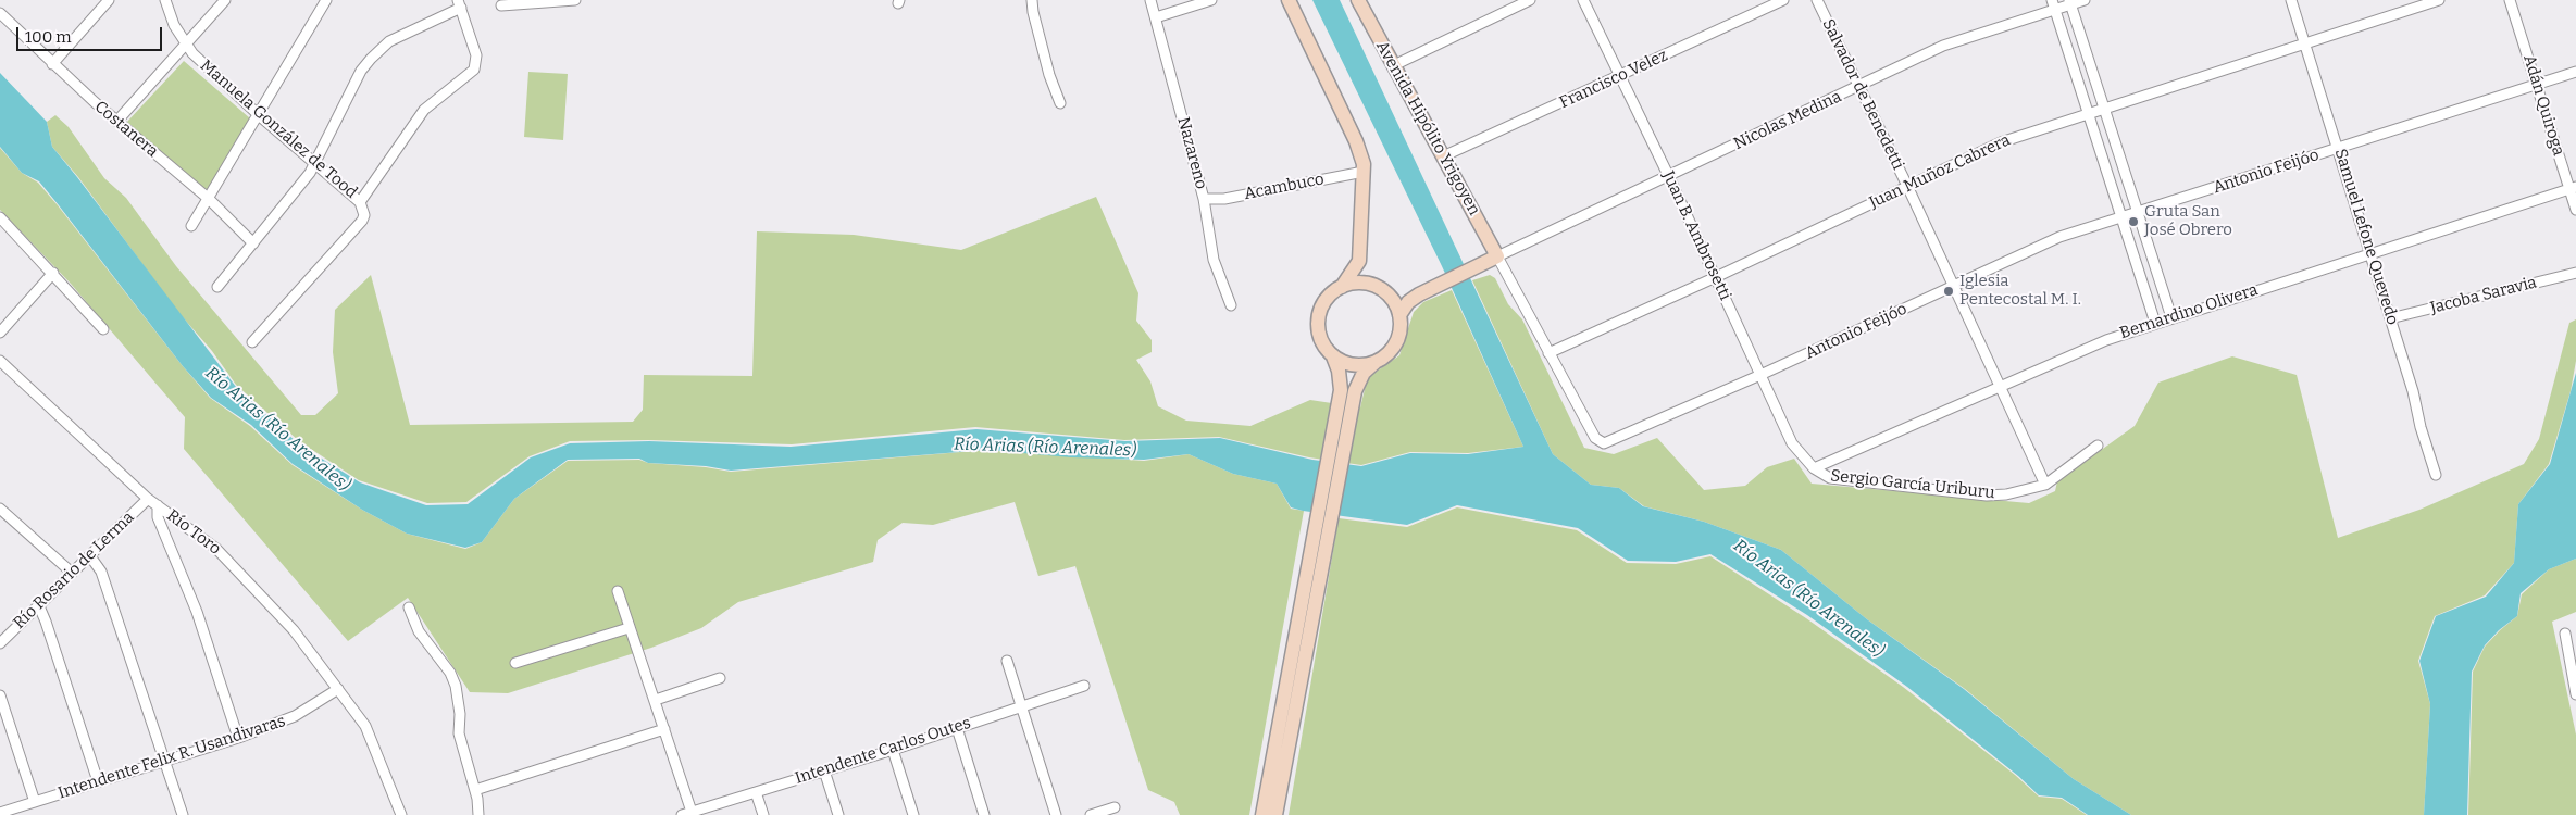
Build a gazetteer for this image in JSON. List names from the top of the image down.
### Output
{
  "streets": {
    "main road": ["Avenida Hipólito Yrigoyen"],
    "street": [
      "Francisco Velez",
      "Salvador de Benedetti",
      "Adán Quiroga",
      "Nicolas Medina",
      "Costanera",
      "Manuela González de Tood",
      "Nazareno",
      "Juan Muñoz Cabrera",
      "Antonio Feijóo",
      "Acambuco",
      "Juan B. Ambrosetti",
      "Samuel Lefone Quevedo",
      "Jacoba Saravia",
      "Bernardino Olivera",
      "Sergio García Uriburu",
      "Río Toro",
      "Río Rosario de Lerma",
      "Intendente Carlos Outes",
      "Intendente Felix R. Usandivaras"
    ]
  },
  "crossings": [
    ["Francisco Velez", "Avenida Hipólito Yrigoyen"],
    ["Francisco Velez", "Juan B. Ambrosetti"],
    ["Salvador de Benedetti", "Nicolas Medina"],
    ["Salvador de Benedetti", "Juan Muñoz Cabrera"],
    ["Salvador de Benedetti", "Antonio Feijóo"],
    ["Salvador de Benedetti", "Bernardino Olivera"],
    ["Salvador de Benedetti", "Sergio García Uriburu"],
    ["Adán Quiroga", "Antonio Feijóo"],
    ["Adán Quiroga", "Bernardino Olivera"],
    ["Nicolas Medina", "Avenida Hipólito Yrigoyen"],
    ["Nicolas Medina", "Juan B. Ambrosetti"],
    ["Nazareno", "Acambuco"],
    ["Juan Muñoz Cabrera", "Antonio Feijóo"],
    ["Juan Muñoz Cabrera", "Juan B. Ambrosetti"],
    ["Juan Muñoz Cabrera", "Samuel Lefone Quevedo"],
    ["Antonio Feijóo", "Juan B. Ambrosetti"],
    ["Antonio Feijóo", "Samuel Lefone Quevedo"],
    ["Juan B. Ambrosetti", "Bernardino Olivera"],
    ["Juan B. Ambrosetti", "Sergio García Uriburu"],
    ["Samuel Lefone Quevedo", "Jacoba Saravia"],
    ["Samuel Lefone Quevedo", "Bernardino Olivera"],
    ["Bernardino Olivera", "Sergio García Uriburu"],
    ["Río Toro", "Río Rosario de Lerma"],
    ["Río Toro", "Intendente Felix R. Usandivaras"]
  ],
  "water": ["Río Arias (Río Arenales)"],
  "places": ["Gruta San José Obrero", "Iglesia Pentecostal M. I."],
  "scale_bar": "100 m"
}
